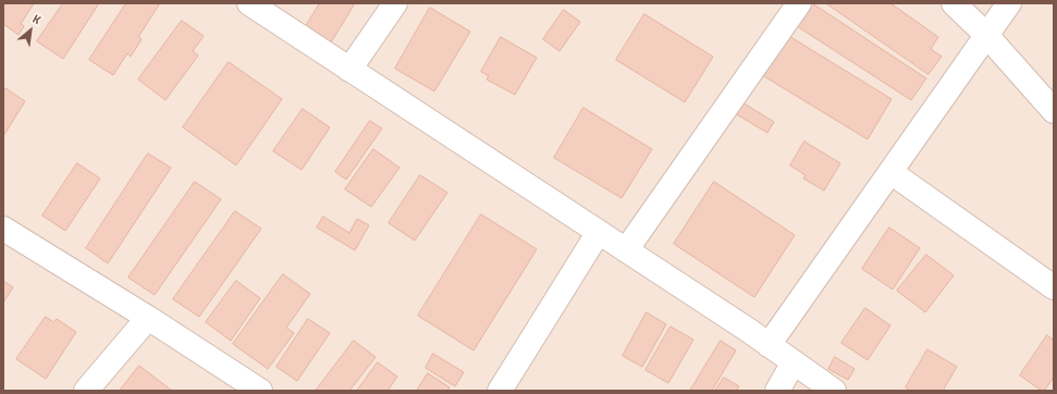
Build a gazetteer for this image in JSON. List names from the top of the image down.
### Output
{
  "north": "top right"
}
